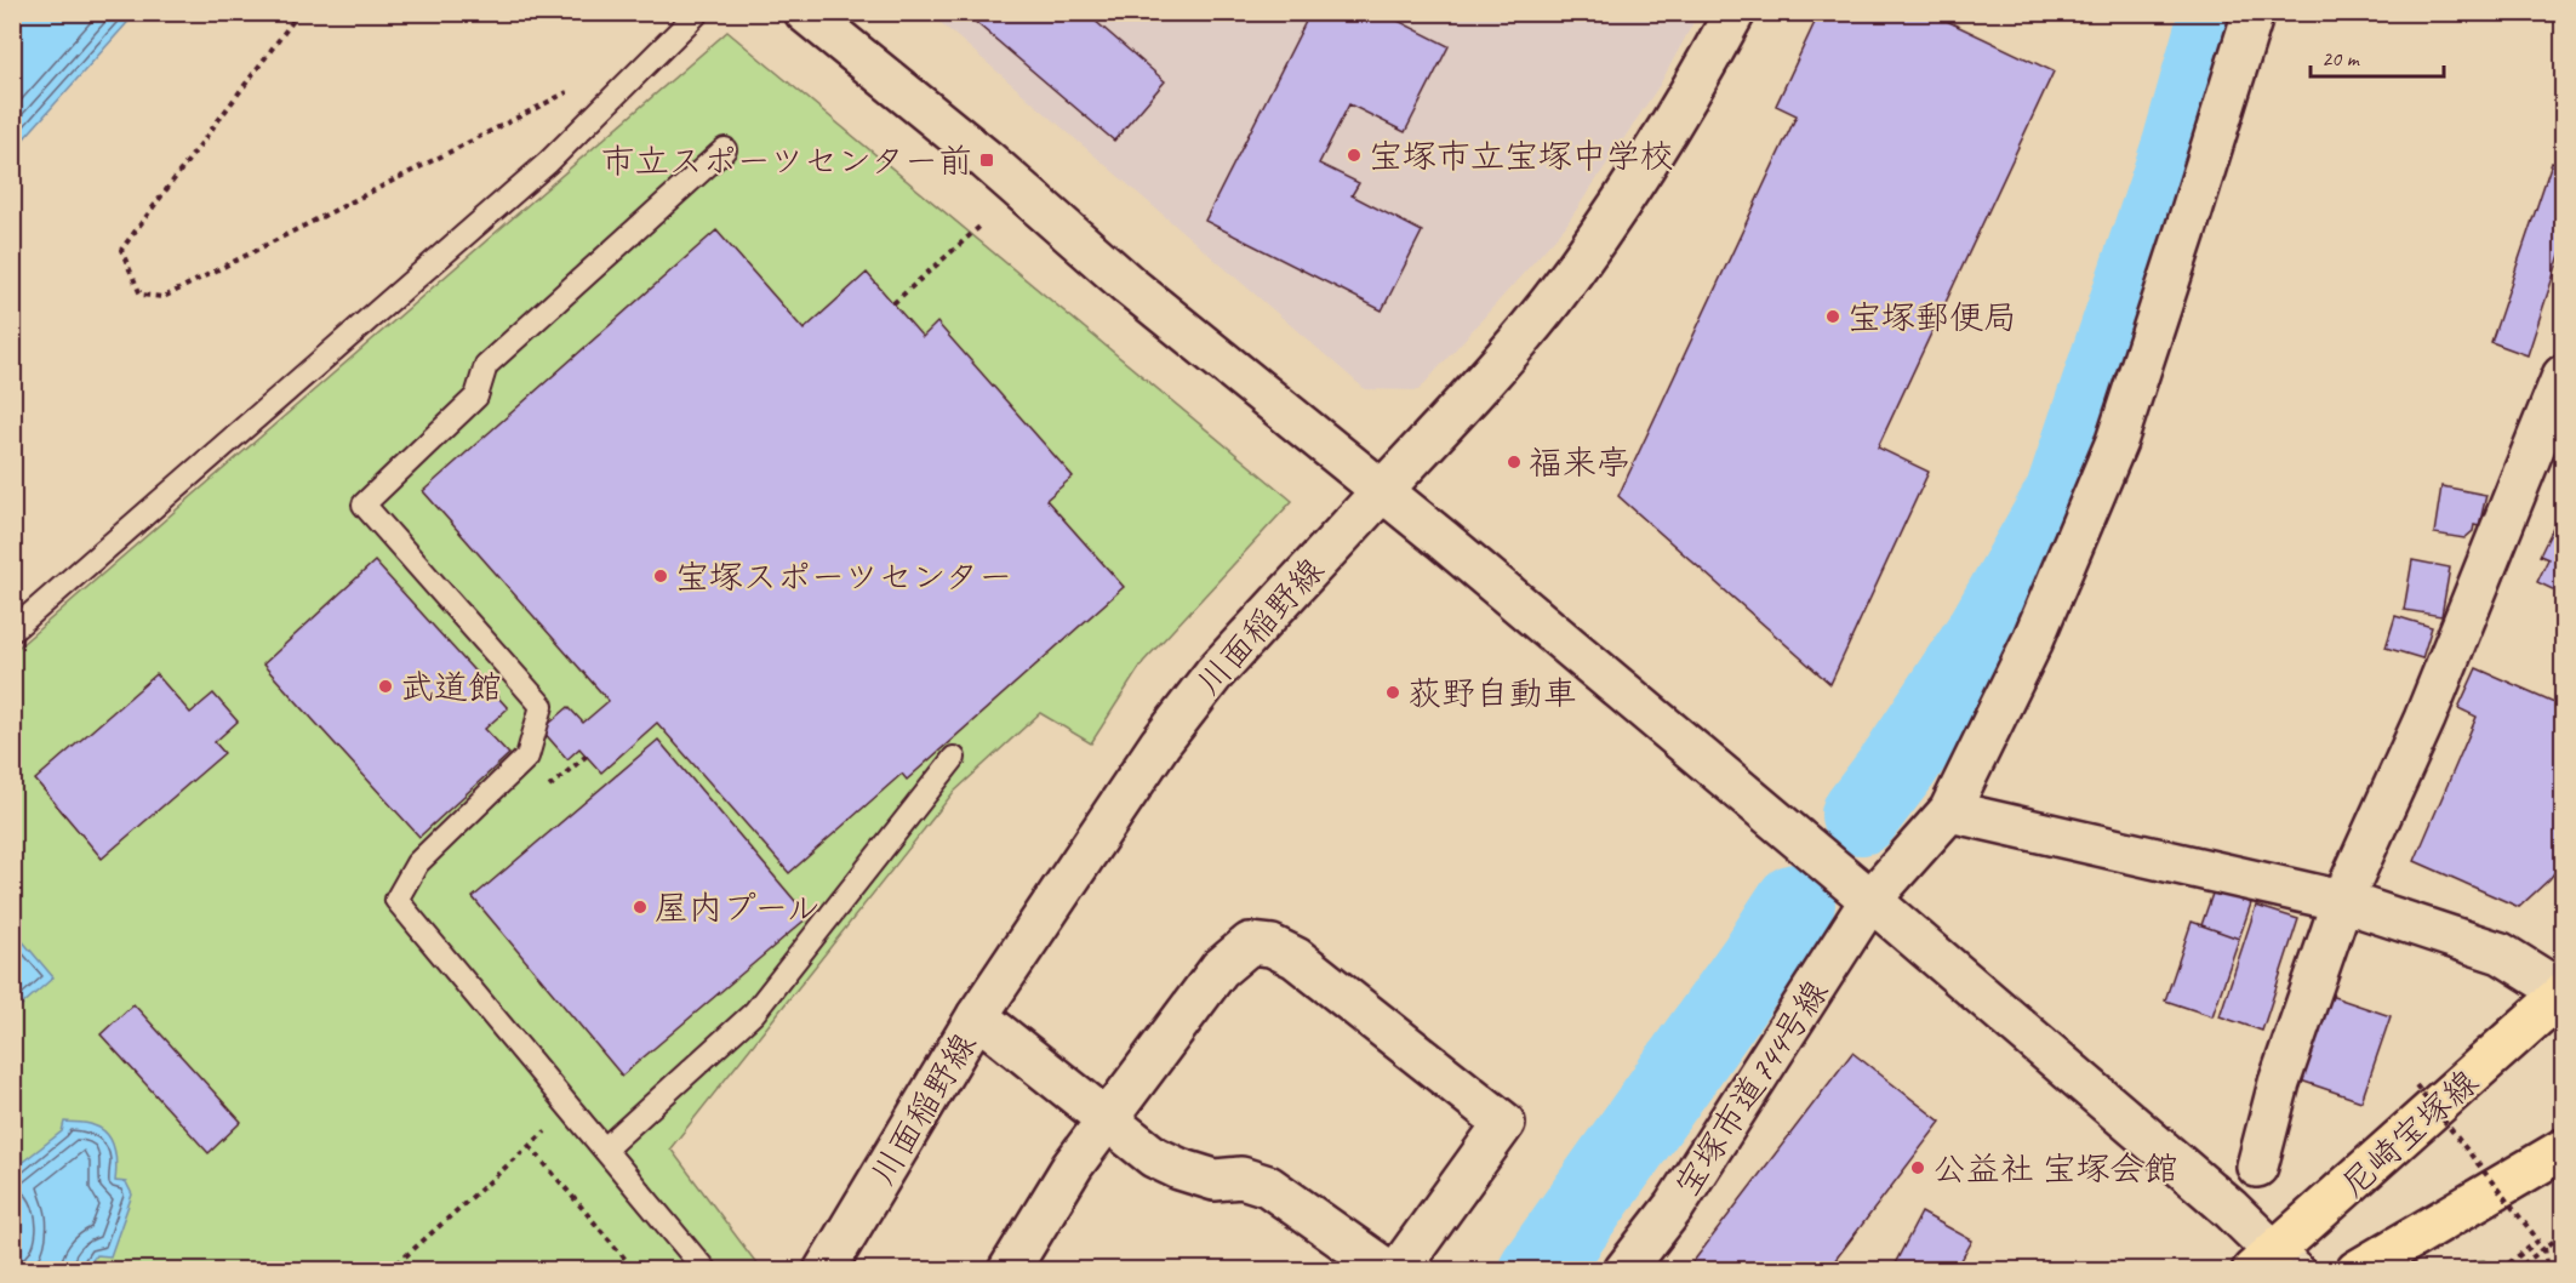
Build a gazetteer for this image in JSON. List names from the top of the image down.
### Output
{
  "streets": {
    "main road": ["尼崎宝塚線"],
    "street": ["川面稲野線", "宝塚市道744号線"]
  },
  "places": {
    "other": [
      "宝塚市立宝塚中学校",
      "宝塚郵便局",
      "福来亭",
      "宝塚スポーツセンター",
      "武道館",
      "荻野自動車",
      "屋内プール",
      "公益社 宝塚会館"
    ],
    "transit": ["市立スポーツセンター前"]
  },
  "scale_bar": "20 m"
}
